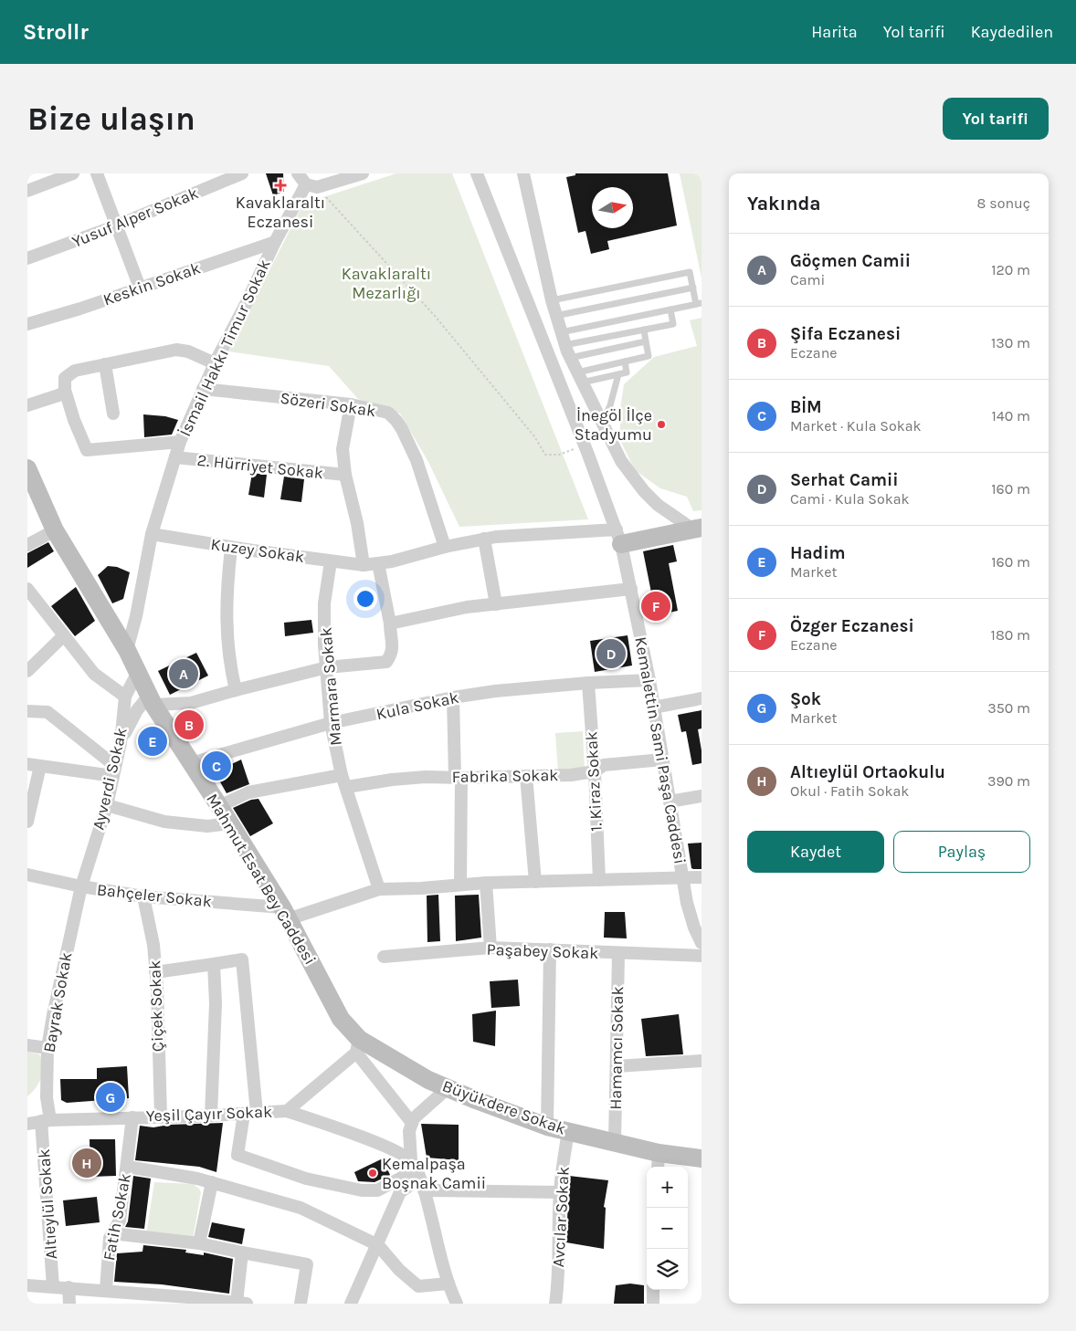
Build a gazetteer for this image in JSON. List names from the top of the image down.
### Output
{
  "streets": {
    "street": [
      "Yusuf Alper Sokak",
      "Keskin Sokak",
      "İsmail Hakkı Timur Sokak",
      "Sözeri Sokak",
      "2. Hürriyet Sokak",
      "Kuzey Sokak",
      "Marmara Sokak",
      "Kula Sokak",
      "Kemalettin Sami Paşa Caddesi",
      "Fabrika Sokak",
      "Ayverdi Sokak",
      "1. Kiraz Sokak",
      "Mahmut Esat Bey Caddesi",
      "Bahçeler Sokak",
      "Paşabey Sokak",
      "Bayrak Sokak",
      "Çiçek Sokak",
      "Hamamcı Sokak",
      "Büyükdere Sokak",
      "Yeşil Çayır Sokak",
      "Altıeylül Sokak",
      "Fatih Sokak",
      "Avcılar Sokak"
    ]
  },
  "crossings": [
    ["Keskin Sokak", "İsmail Hakkı Timur Sokak"],
    ["İsmail Hakkı Timur Sokak", "Sözeri Sokak"],
    ["İsmail Hakkı Timur Sokak", "2. Hürriyet Sokak"],
    ["İsmail Hakkı Timur Sokak", "Kuzey Sokak"],
    ["İsmail Hakkı Timur Sokak", "Mahmut Esat Bey Caddesi"],
    ["Sözeri Sokak", "Kuzey Sokak"],
    ["Kuzey Sokak", "Marmara Sokak"],
    ["Kuzey Sokak", "Kemalettin Sami Paşa Caddesi"],
    ["Marmara Sokak", "Kula Sokak"],
    ["Marmara Sokak", "Fabrika Sokak"],
    ["Kula Sokak", "Kemalettin Sami Paşa Caddesi"],
    ["Kula Sokak", "1. Kiraz Sokak"],
    ["Kula Sokak", "Mahmut Esat Bey Caddesi"],
    ["Kemalettin Sami Paşa Caddesi", "Fabrika Sokak"],
    ["Fabrika Sokak", "1. Kiraz Sokak"],
    ["Ayverdi Sokak", "Mahmut Esat Bey Caddesi"],
    ["Ayverdi Sokak", "Bahçeler Sokak"],
    ["Ayverdi Sokak", "Bayrak Sokak"],
    ["Mahmut Esat Bey Caddesi", "Bahçeler Sokak"],
    ["Mahmut Esat Bey Caddesi", "Büyükdere Sokak"],
    ["Mahmut Esat Bey Caddesi", "Yeşil Çayır Sokak"],
    ["Bahçeler Sokak", "Bayrak Sokak"],
    ["Bahçeler Sokak", "Çiçek Sokak"],
    ["Paşabey Sokak", "Hamamcı Sokak"],
    ["Bayrak Sokak", "Yeşil Çayır Sokak"],
    ["Bayrak Sokak", "Altıeylül Sokak"],
    ["Çiçek Sokak", "Yeşil Çayır Sokak"],
    ["Hamamcı Sokak", "Büyükdere Sokak"],
    ["Büyükdere Sokak", "Yeşil Çayır Sokak"],
    ["Büyükdere Sokak", "Avcılar Sokak"],
    ["Yeşil Çayır Sokak", "Altıeylül Sokak"],
    ["Yeşil Çayır Sokak", "Fatih Sokak"]
  ],
  "parks": ["Kavaklaraltı Mezarlığı"],
  "places": {
    "health": ["Kavaklaraltı Eczanesi"],
    "other": ["İnegöl İlçe Stadyumu", "Kemalpaşa Boşnak Camii"]
  },
  "north": "right",
  "page": {
    "header": "Strollr",
    "nav": ["Harita", "Yol tarifi", "Kaydedilen"],
    "buttons": [
      "Yol tarifi",
      ["Kaydet", "Paylaş"]
    ],
    "title": "Bize ulaşın",
    "heading": ["Yakında", "8 sonuç"],
    "list": [
      {
        "mark": "A",
        "name": "Göçmen Camii",
        "note": "Cami",
        "value": "120 m"
      },
      {
        "mark": "B",
        "name": "Şifa Eczanesi",
        "note": "Eczane",
        "value": "130 m"
      },
      {
        "mark": "C",
        "name": "BİM",
        "note": "Market · Kula Sokak",
        "value": "140 m"
      },
      {
        "mark": "D",
        "name": "Serhat Camii",
        "note": "Cami · Kula Sokak",
        "value": "160 m"
      },
      {
        "mark": "E",
        "name": "Hadim",
        "note": "Market",
        "value": "160 m"
      },
      {
        "mark": "F",
        "name": "Özger Eczanesi",
        "note": "Eczane",
        "value": "180 m"
      },
      {
        "mark": "G",
        "name": "Şok",
        "note": "Market",
        "value": "350 m"
      },
      {
        "mark": "H",
        "name": "Altıeylül Ortaokulu",
        "note": "Okul · Fatih Sokak",
        "value": "390 m"
      }
    ],
    "pins": [
      "F",
      "D",
      "A",
      "B",
      "E",
      "C",
      "G",
      "H"
    ],
    "map_buttons": ["+", "−"]
  }
}
